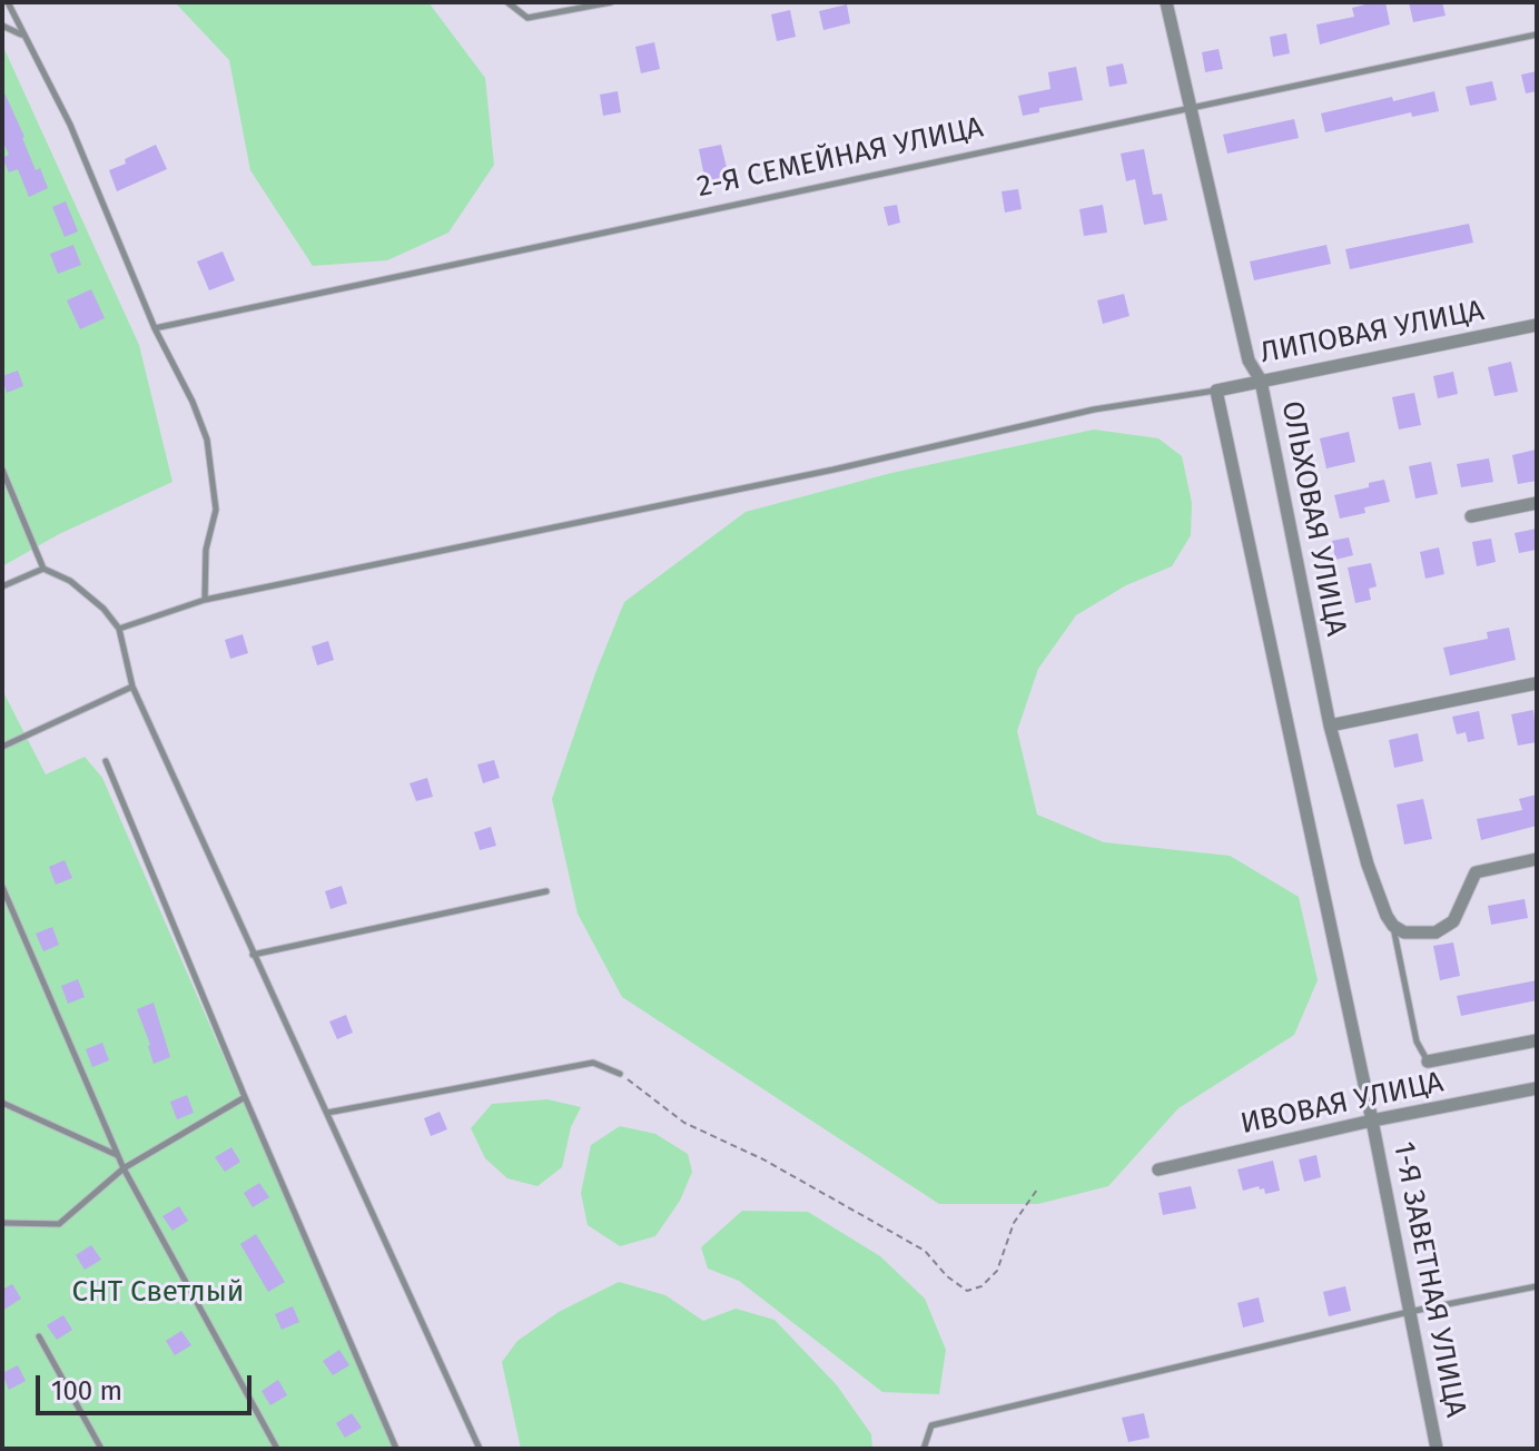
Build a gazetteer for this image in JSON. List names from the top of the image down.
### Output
{
  "streets": {
    "street": [
      "ЛИПОВАЯ УЛИЦА",
      "ОЛЬХОВАЯ УЛИЦА",
      "ИВОВАЯ УЛИЦА",
      "1-Я ЗАВЕТНАЯ УЛИЦА"
    ],
    "lane": ["2-Я СЕМЕЙНАЯ УЛИЦА"]
  },
  "crossings": [
    ["2-Я СЕМЕЙНАЯ УЛИЦА", "ОЛЬХОВАЯ УЛИЦА"],
    ["ЛИПОВАЯ УЛИЦА", "ОЛЬХОВАЯ УЛИЦА"],
    ["ЛИПОВАЯ УЛИЦА", "1-Я ЗАВЕТНАЯ УЛИЦА"],
    ["ИВОВАЯ УЛИЦА", "1-Я ЗАВЕТНАЯ УЛИЦА"]
  ],
  "parks": ["СНТ Светлый"],
  "scale_bar": "100 m"
}
